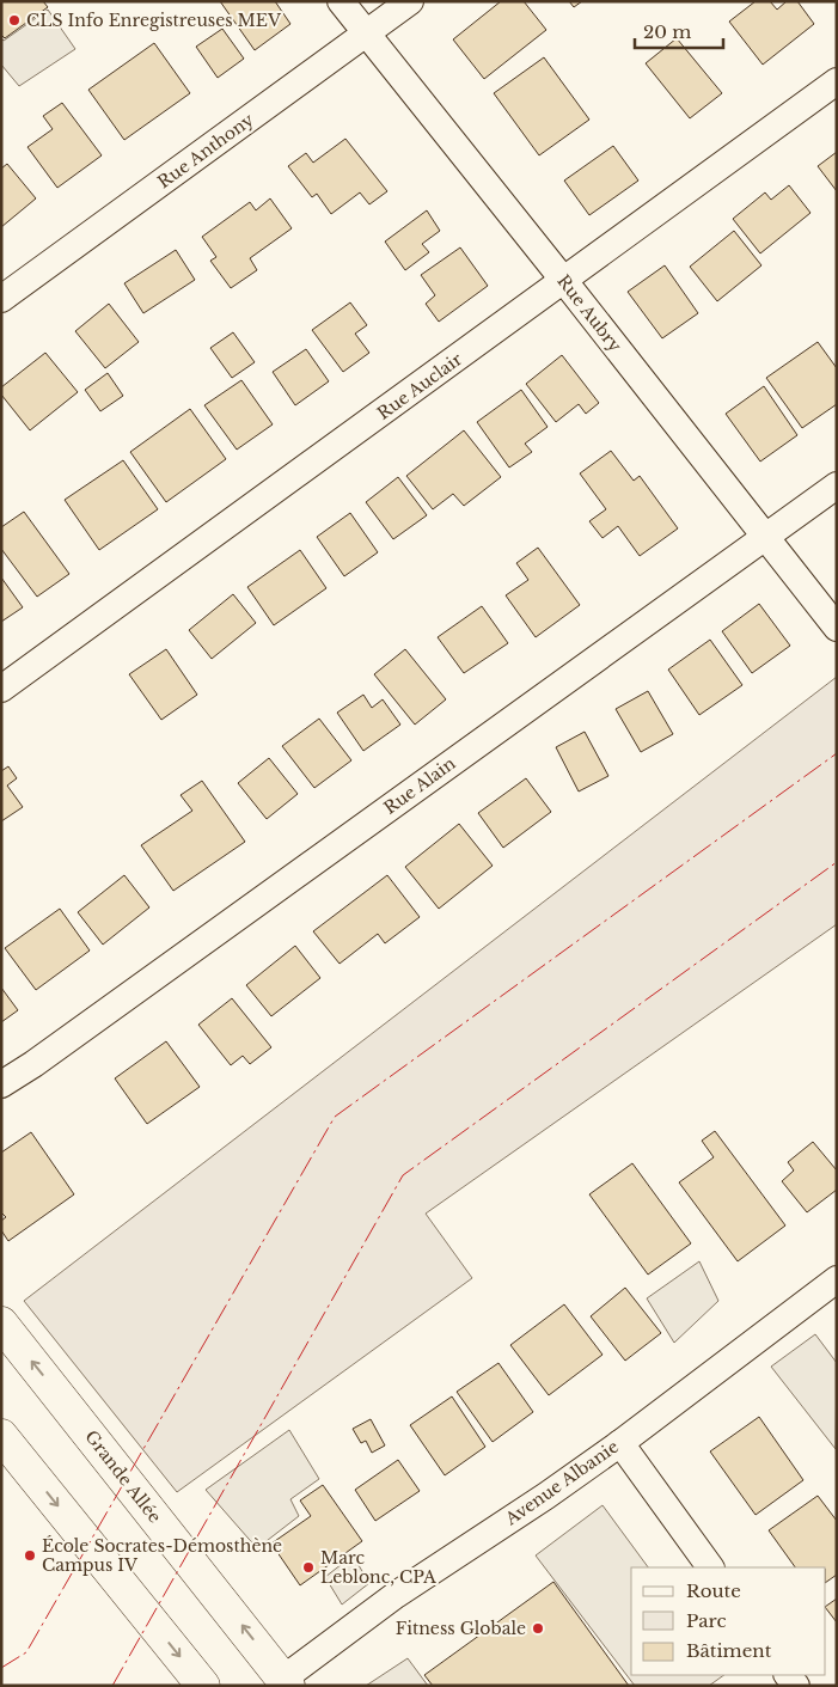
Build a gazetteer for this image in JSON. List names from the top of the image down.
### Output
{
  "streets": {
    "main road": ["Grande Allée"],
    "street": [
      "Rue Anthony",
      "Rue Aubry",
      "Rue Auclair",
      "Rue Alain",
      "Avenue Albanie"
    ]
  },
  "crossings": [
    ["Rue Anthony", "Rue Aubry"],
    ["Rue Aubry", "Rue Auclair"],
    ["Rue Aubry", "Rue Alain"],
    ["Grande Allée", "Avenue Albanie"]
  ],
  "places": [
    "CLS Info Enregistreuses MEV",
    "École Socrates-Démosthène Campus IV",
    "Marc Leblonc, CPA",
    "Fitness Globale"
  ],
  "legend": ["Route", "Parc", "Bâtiment"],
  "scale_bar": "20 m"
}
